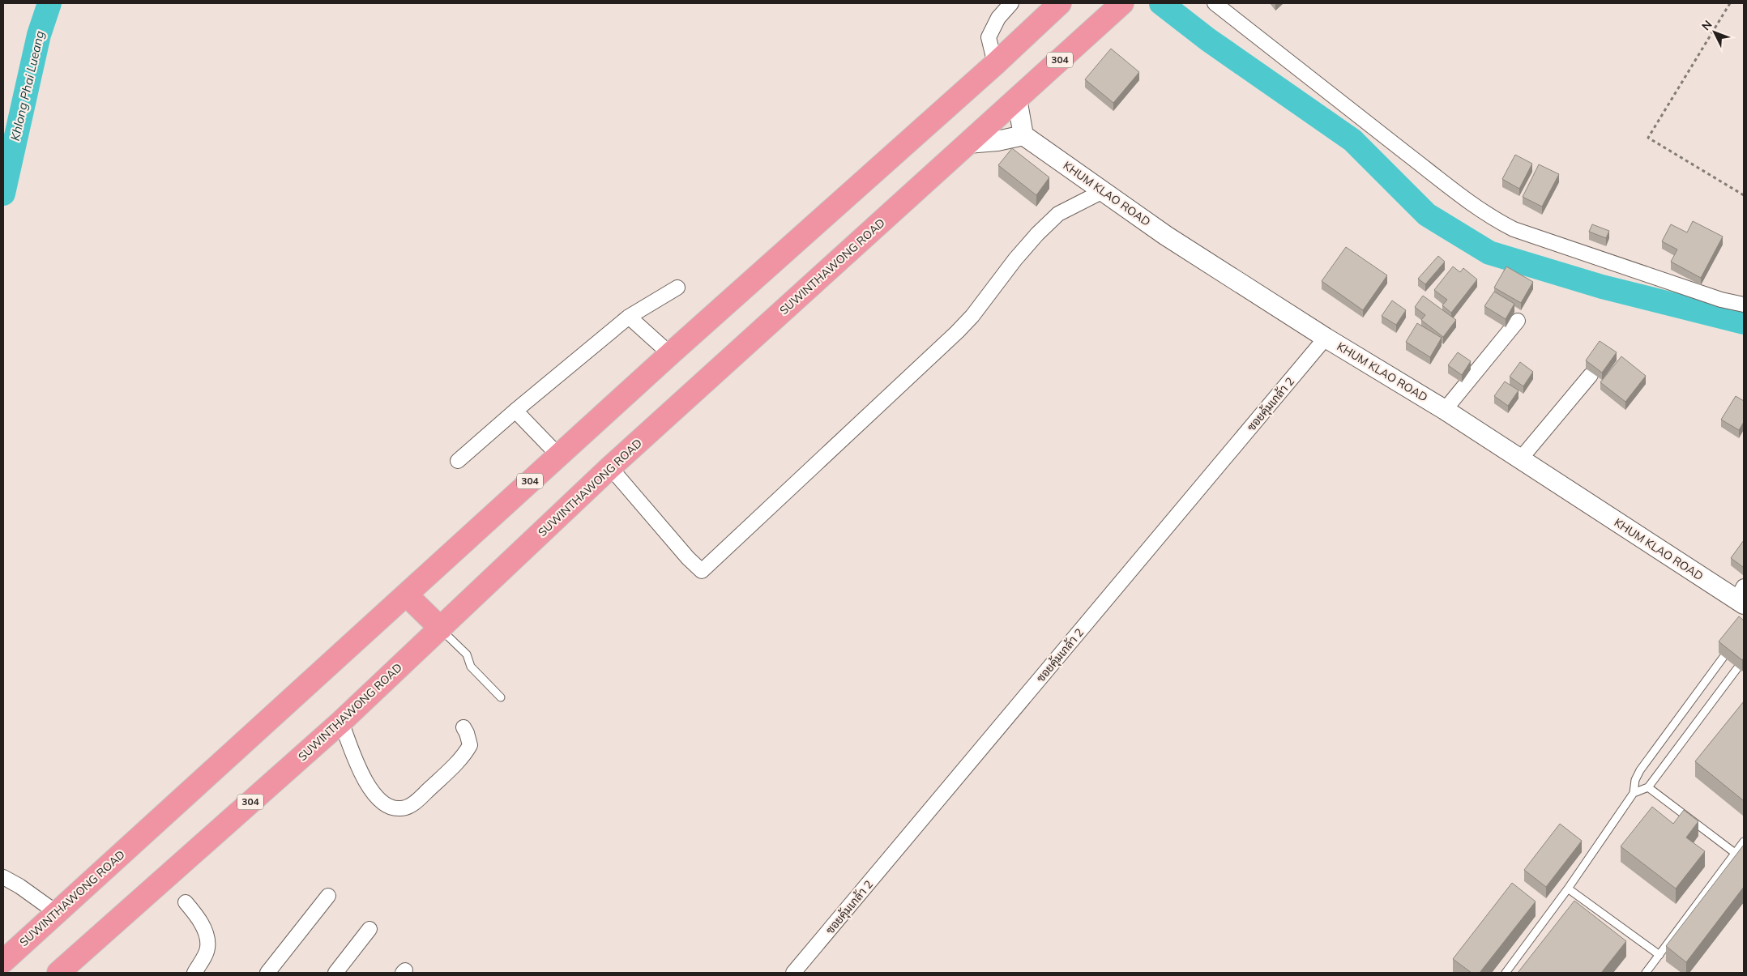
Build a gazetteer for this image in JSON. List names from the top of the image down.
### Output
{
  "streets": {
    "highway": ["304", "SUWINTHAWONG ROAD"],
    "main road": ["KHUM KLAO ROAD"],
    "street": ["ซอยคุ้มเกล้า 2"]
  },
  "crossings": [
    ["KHUM KLAO ROAD", "ซอยคุ้มเกล้า 2"]
  ],
  "water": ["Khlong Phai Lueang"],
  "north": "top left"
}
